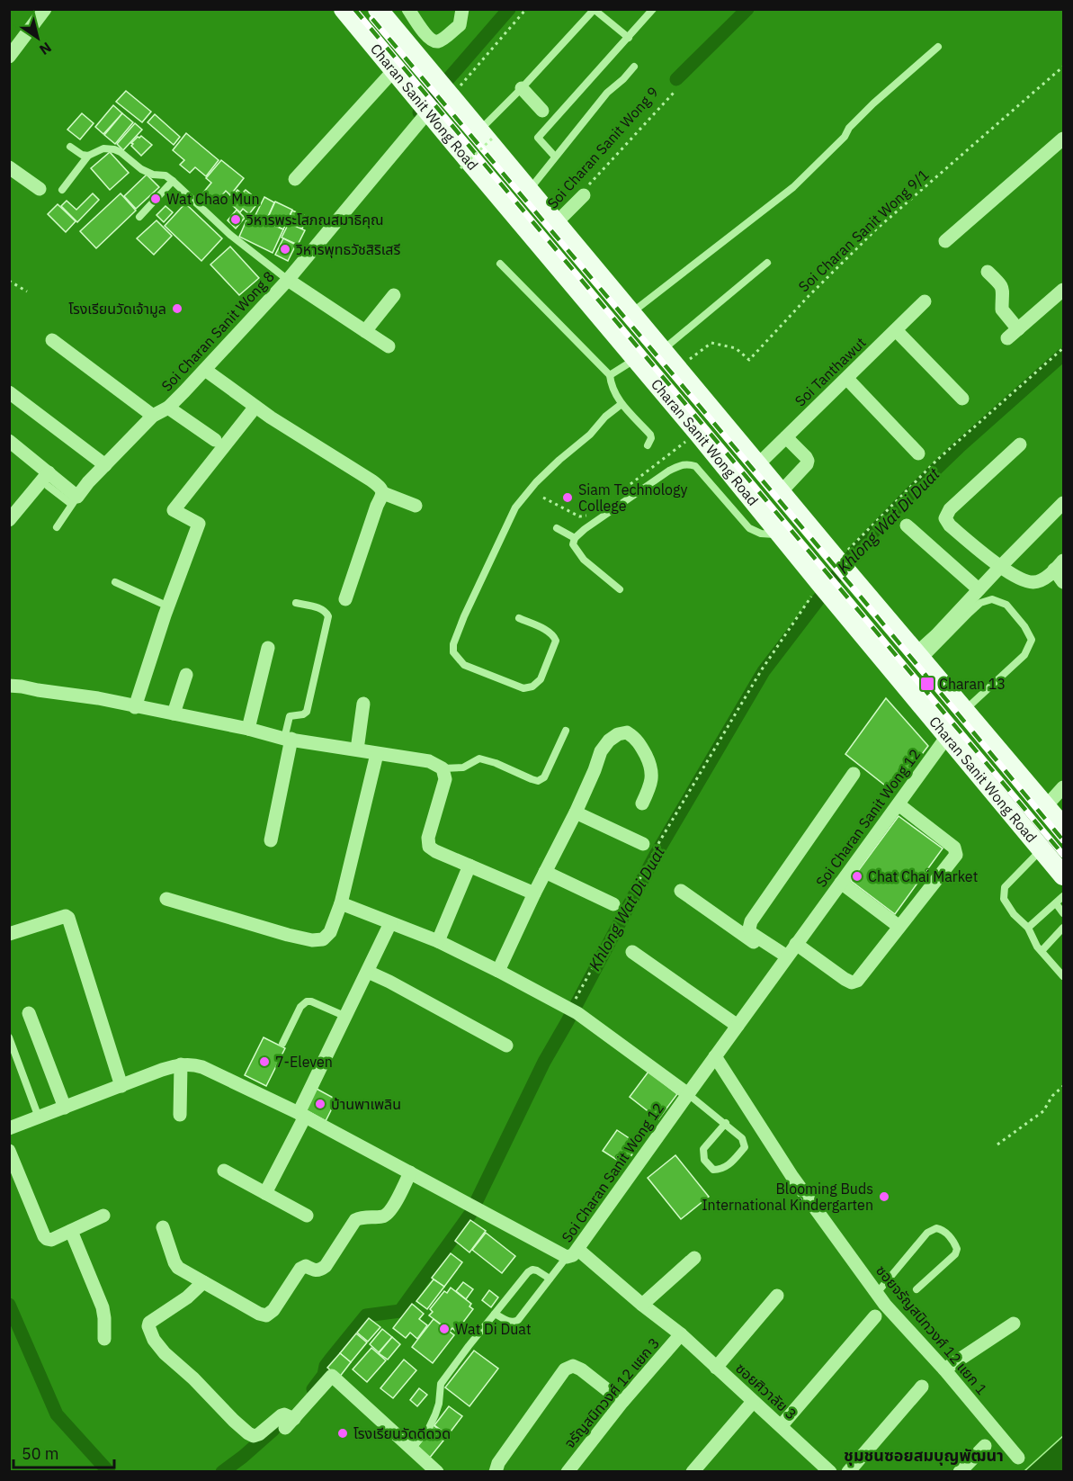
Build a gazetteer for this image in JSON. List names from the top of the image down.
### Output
{
  "streets": {
    "main road": ["Charan Sanit Wong Road"],
    "street": [
      "Soi Charan Sanit Wong 9",
      "Soi Charan Sanit Wong 8",
      "Soi Tanthawut",
      "Soi Charan Sanit Wong 12",
      "ซอยจรัญสนิทวงศ์ 12 แยก 1",
      "ซอยศิวาลัย 3",
      "จรัญสนิทวงศ์ 12 แยก 3"
    ],
    "path": ["Soi Charan Sanit Wong 9/1"]
  },
  "crossings": [
    ["Charan Sanit Wong Road", "Soi Charan Sanit Wong 9"],
    ["Charan Sanit Wong Road", "Soi Charan Sanit Wong 9/1"],
    ["Charan Sanit Wong Road", "Soi Charan Sanit Wong 8"],
    ["Charan Sanit Wong Road", "Soi Tanthawut"],
    ["Charan Sanit Wong Road", "Soi Charan Sanit Wong 12"],
    ["Soi Charan Sanit Wong 12", "ซอยจรัญสนิทวงศ์ 12 แยก 1"],
    ["Soi Charan Sanit Wong 12", "ซอยศิวาลัย 3"],
    ["ซอยศิวาลัย 3", "จรัญสนิทวงศ์ 12 แยก 3"]
  ],
  "districts": ["ชุมชนซอยสมบุญพัฒนา"],
  "water": ["Khlong Wat Di Duat"],
  "places": {
    "other": [
      "Wat Chao Mun",
      "วิหารพระโสภณสมาธิคุณ",
      "วิหารพุทธวัชสิริเสรี",
      "โรงเรียนวัดเจ้ามูล",
      "Siam Technology College",
      "Chat Chai Market",
      "7-Eleven",
      "บ้านพาเพลิน",
      "Blooming Buds International Kindergarten",
      "Wat Di Duat",
      "โรงเรียนวัดดีดวด"
    ],
    "transit": ["Charan 13"]
  },
  "scale_bar": "50 m",
  "north": "bottom right"
}
